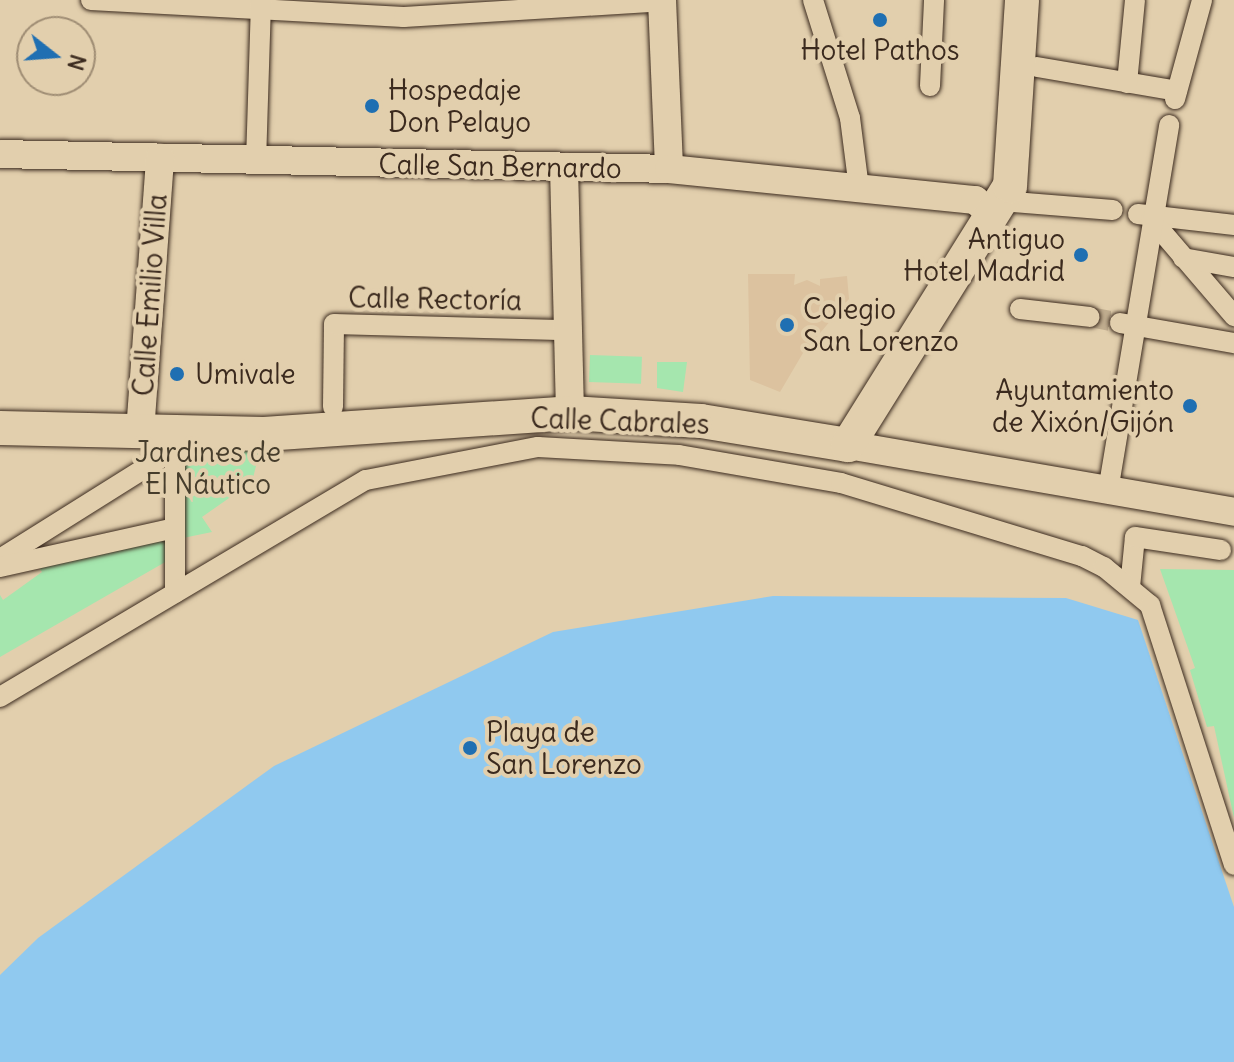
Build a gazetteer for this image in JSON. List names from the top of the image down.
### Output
{
  "streets": {
    "street": [
      "Calle San Bernardo",
      "Calle Emilio Villa",
      "Calle Rectoría",
      "Calle Cabrales"
    ]
  },
  "crossings": [
    ["Calle San Bernardo", "Calle Emilio Villa"],
    ["Calle Emilio Villa", "Calle Cabrales"]
  ],
  "parks": ["Jardines de El Náutico"],
  "places": [
    "Hotel Pathos",
    "Hospedaje Don Pelayo",
    "Antiguo Hotel Madrid",
    "Colegio San Lorenzo",
    "Umivale",
    "Ayuntamiento de Xixón/Gijón",
    "Playa de San Lorenzo"
  ],
  "north": "right"
}
